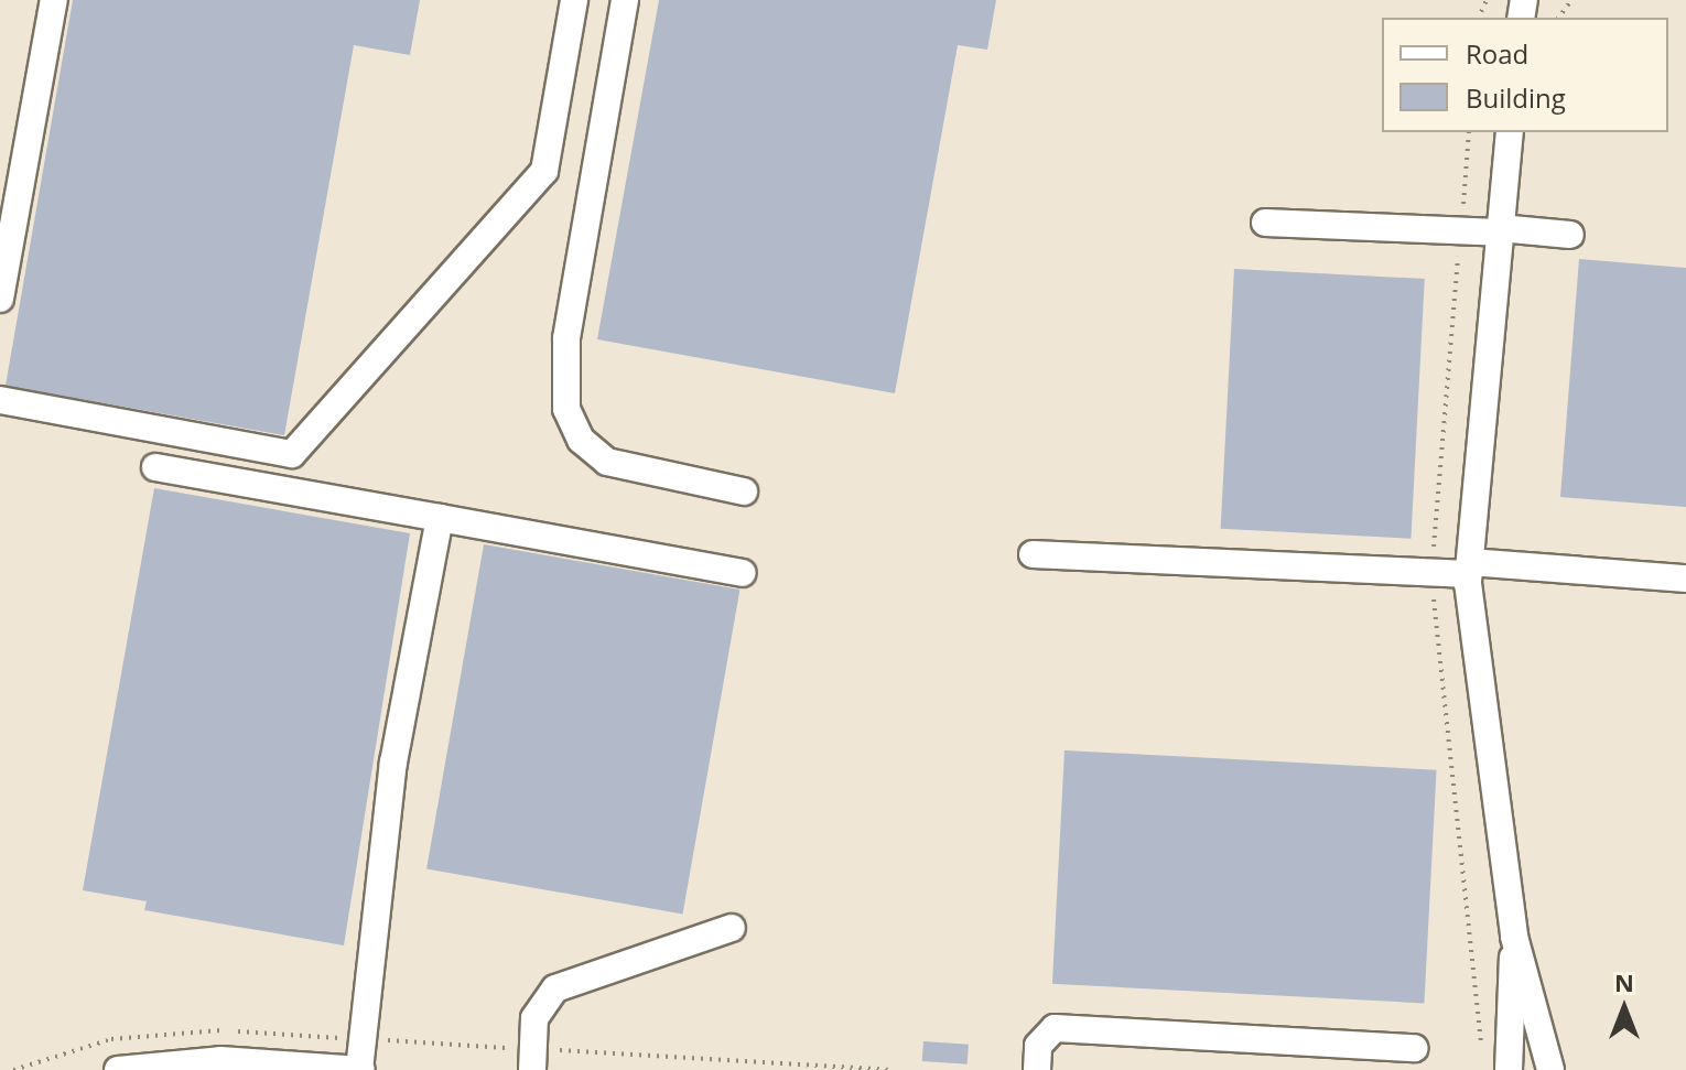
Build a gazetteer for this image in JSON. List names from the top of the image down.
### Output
{
  "legend": ["Road", "Building"],
  "north": "top"
}
